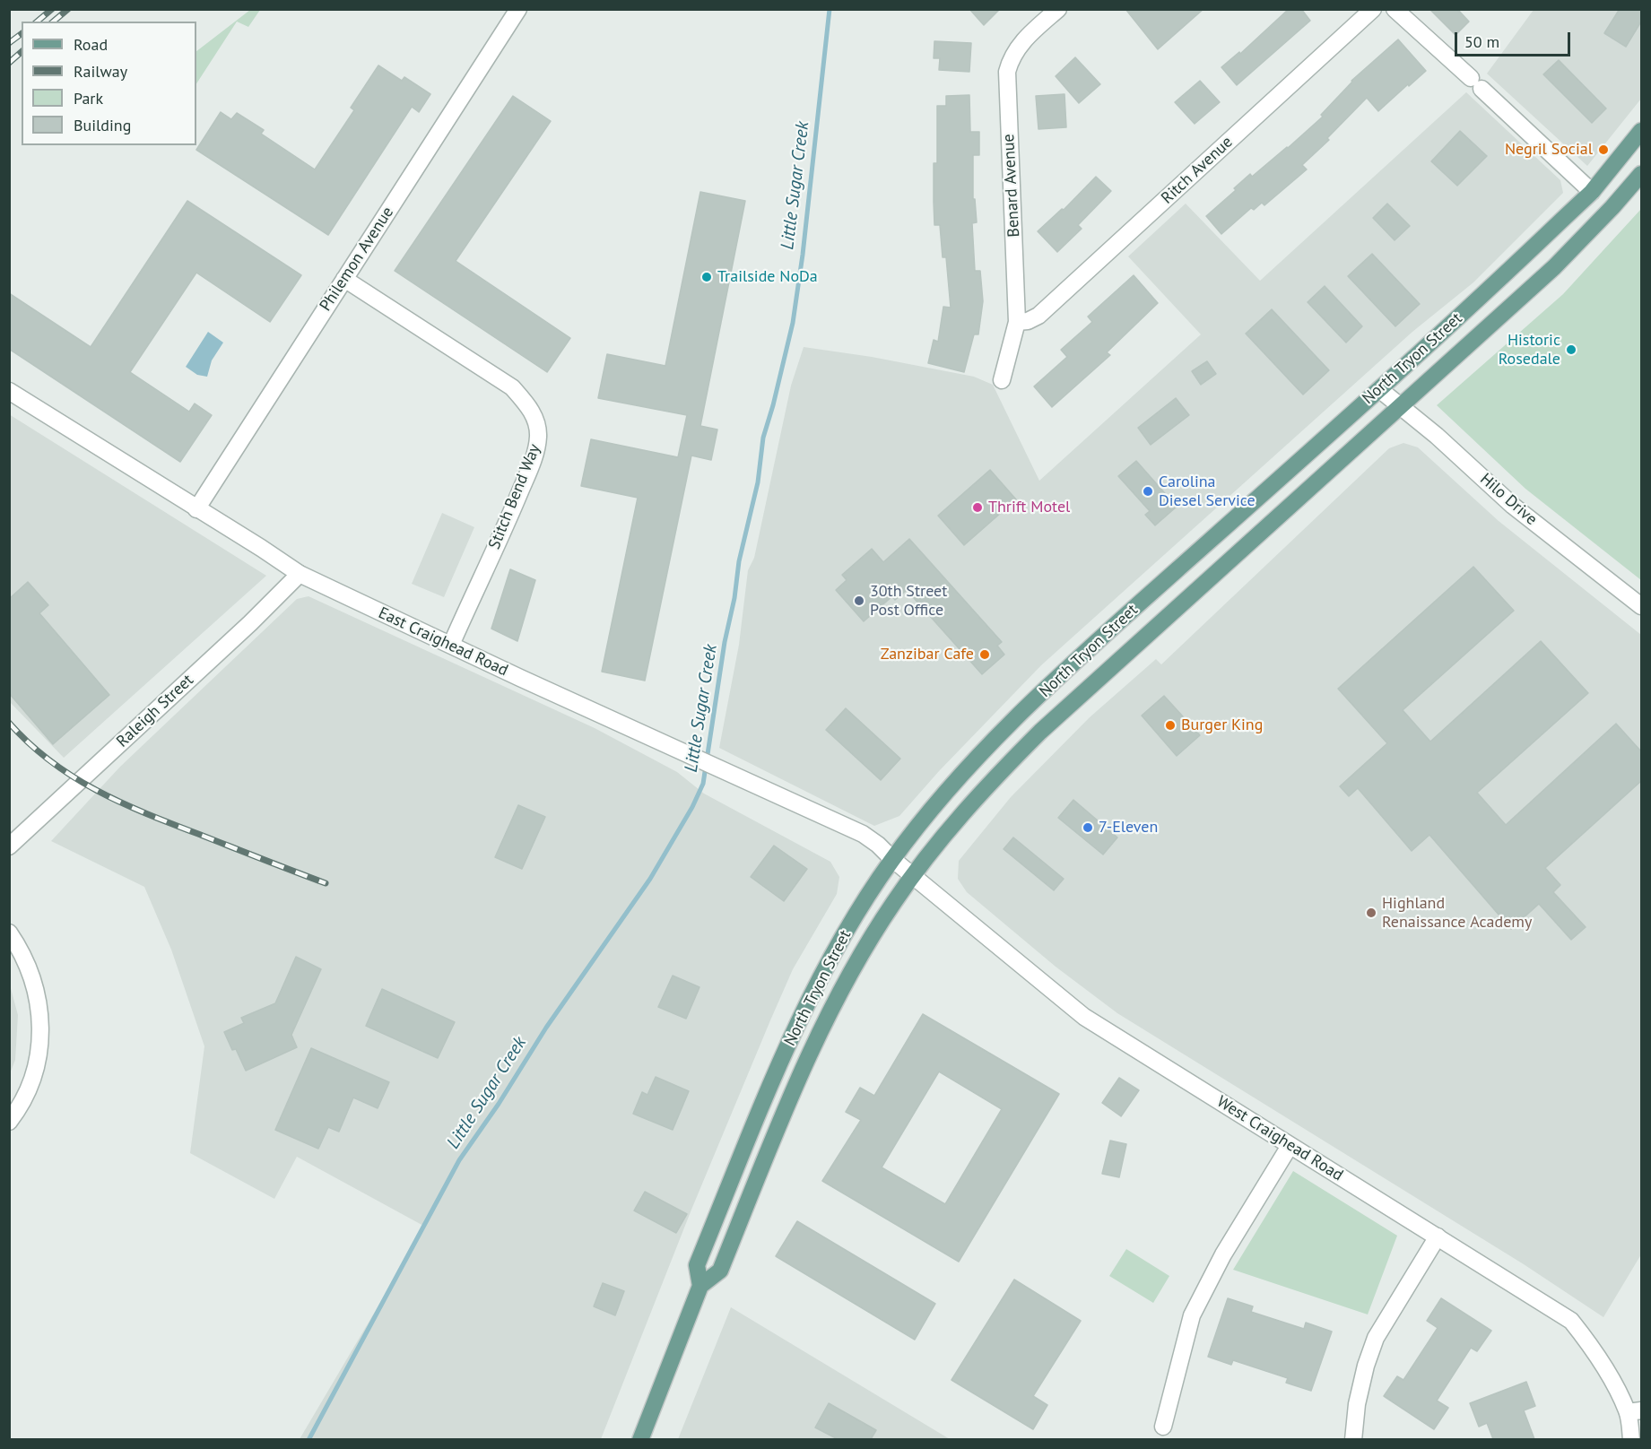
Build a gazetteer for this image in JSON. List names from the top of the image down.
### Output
{
  "streets": {
    "main road": ["North Tryon Street"],
    "street": [
      "Ritch Avenue",
      "Benard Avenue",
      "Philemon Avenue",
      "Stitch Bend Way",
      "Hilo Drive",
      "East Craighead Road",
      "Raleigh Street",
      "West Craighead Road"
    ]
  },
  "crossings": [
    ["Ritch Avenue", "Benard Avenue"],
    ["Philemon Avenue", "Stitch Bend Way"],
    ["Philemon Avenue", "East Craighead Road"],
    ["North Tryon Street", "Hilo Drive"],
    ["North Tryon Street", "East Craighead Road"],
    ["North Tryon Street", "West Craighead Road"],
    ["Stitch Bend Way", "East Craighead Road"],
    ["East Craighead Road", "Raleigh Street"],
    ["East Craighead Road", "West Craighead Road"]
  ],
  "water": ["Little Sugar Creek"],
  "places": [
    "Negril Social",
    "Trailside NoDa",
    "Historic Rosedale",
    "Carolina Diesel Service",
    "Thrift Motel",
    "30th Street Post Office",
    "Zanzibar Cafe",
    "Burger King",
    "7-Eleven",
    "Highland Renaissance Academy"
  ],
  "legend": [
    "Road",
    "Railway",
    "Park",
    "Building"
  ],
  "scale_bar": "50 m"
}
